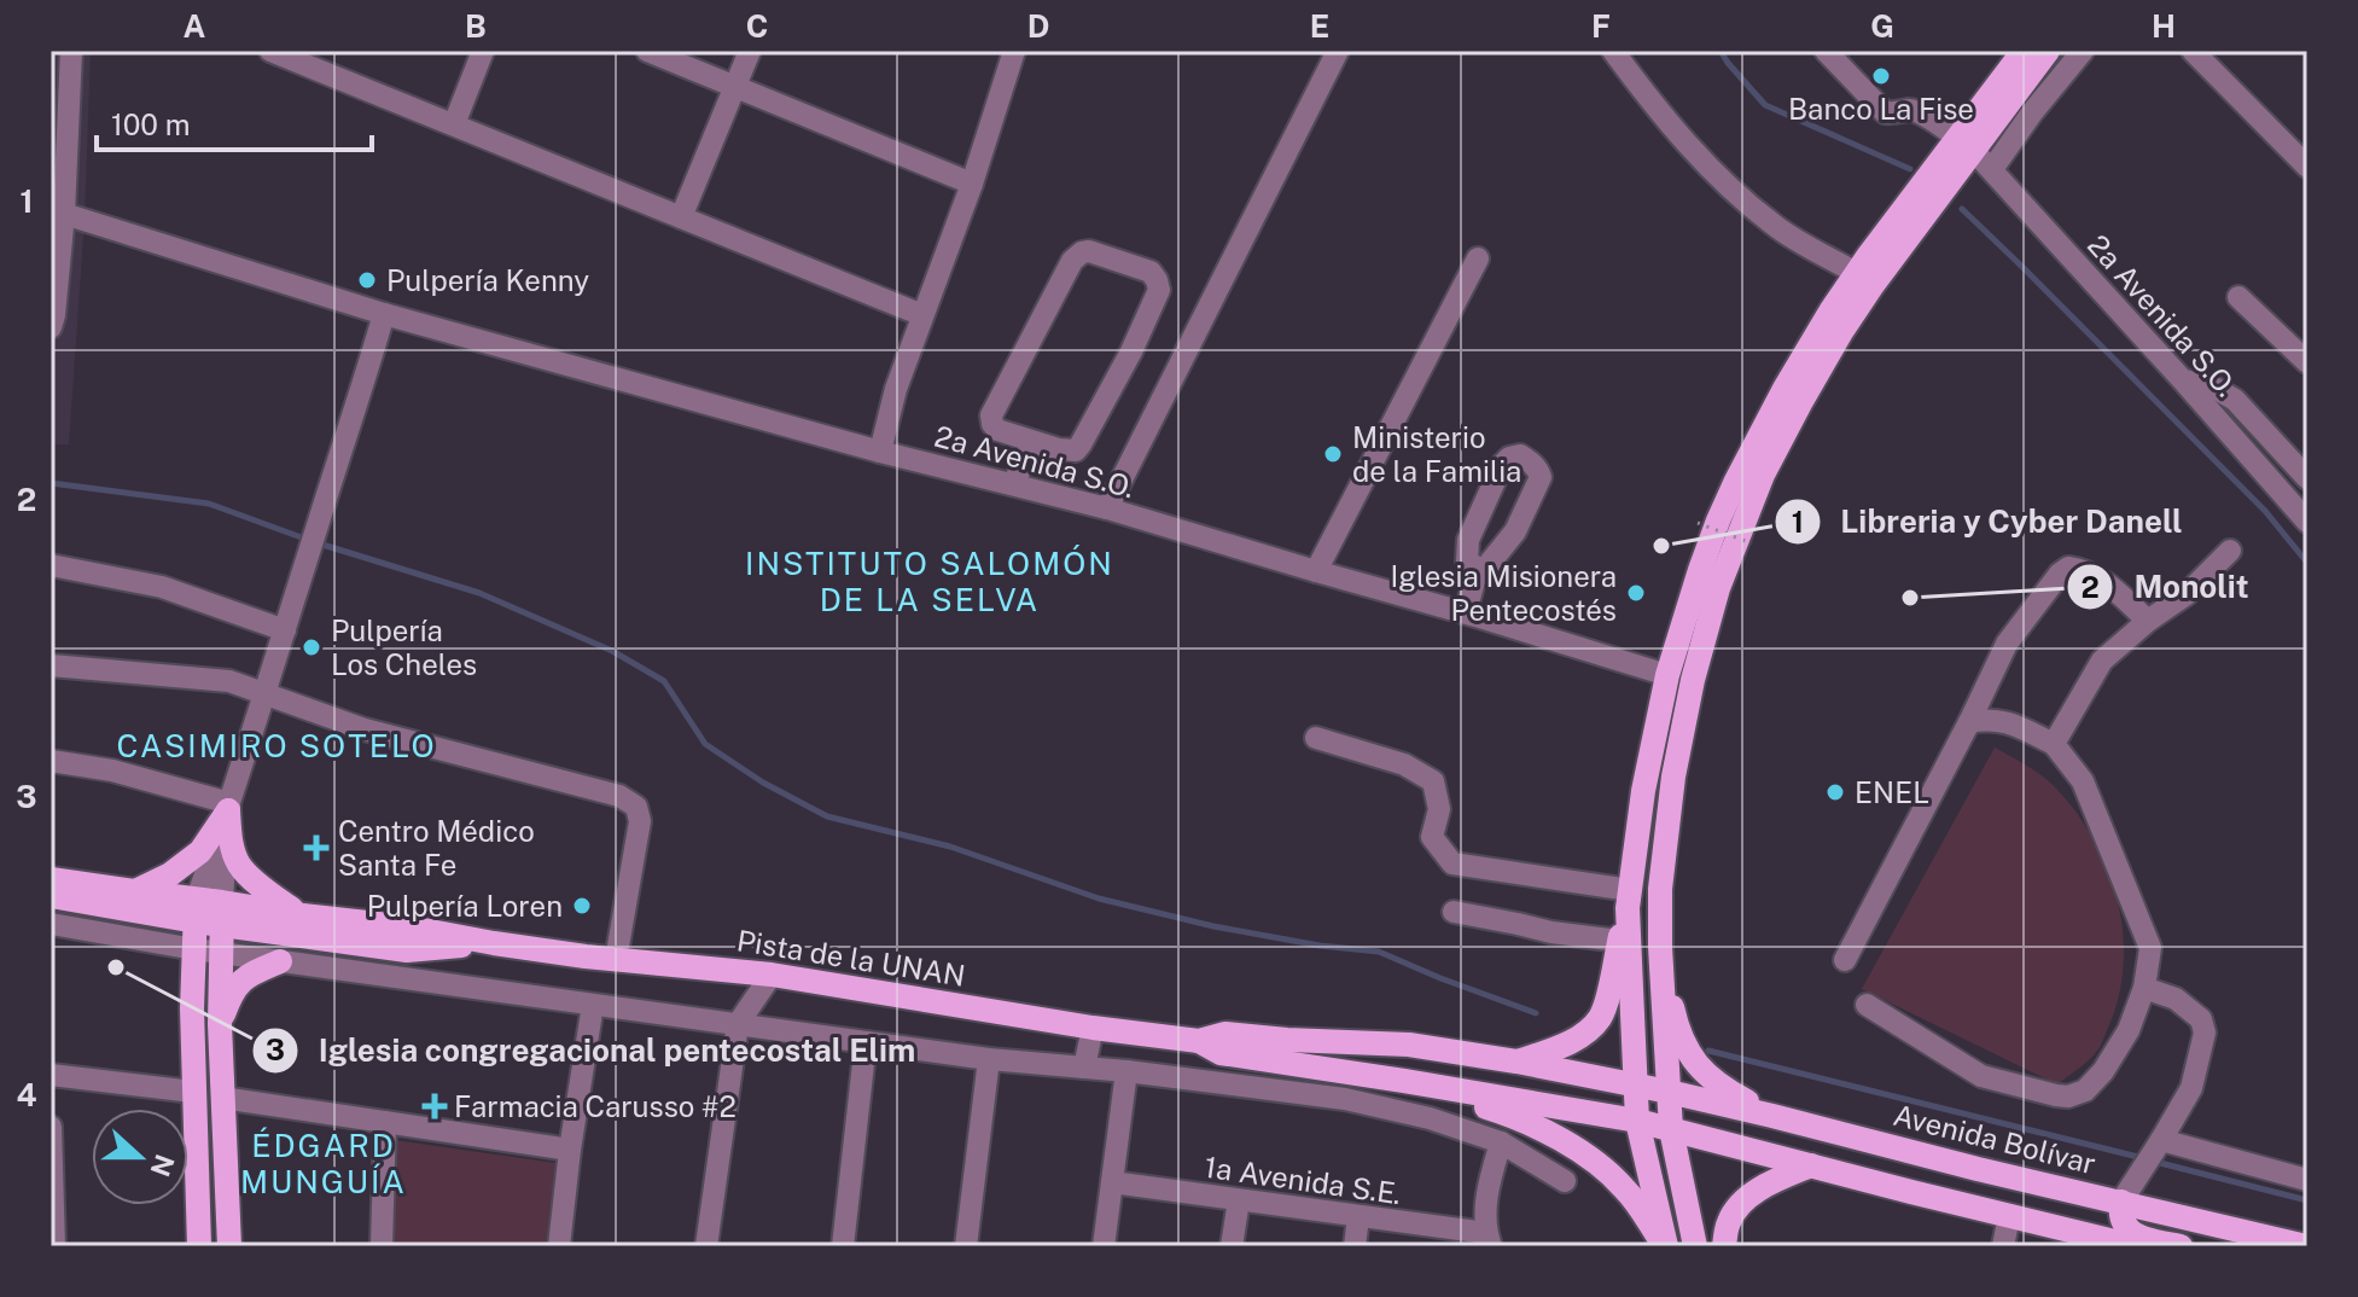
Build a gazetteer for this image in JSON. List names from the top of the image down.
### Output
{
  "streets": {
    "main road": ["Pista de la UNAN", "Avenida Bolívar"],
    "street": ["2a Avenida S.O.", "1a Avenida S.E."]
  },
  "crossings": [
    ["Pista de la UNAN", "Avenida Bolívar"]
  ],
  "districts": ["INSTITUTO SALOMÓN DE LA SELVA", "CASIMIRO SOTELO", "ÉDGARD MUNGUÍA"],
  "places": {
    "other": [
      "Banco La Fise",
      "Pulpería Kenny",
      "Ministerio de la Familia",
      "Libreria y Cyber Danell",
      "Iglesia Misionera Pentecostés",
      "Monolit",
      "Pulpería Los Cheles",
      "ENEL",
      "Pulpería Loren",
      "Iglesia congregacional pentecostal Elim"
    ],
    "health": ["Centro Médico Santa Fe", "Farmacia Carusso #2"]
  },
  "scale_bar": "100 m",
  "north": "right",
  "grid": {
    "columns": [
      "A",
      "B",
      "C",
      "D",
      "E",
      "F",
      "G",
      "H"
    ],
    "rows": [
      "1",
      "2",
      "3",
      "4"
    ]
  }
}
